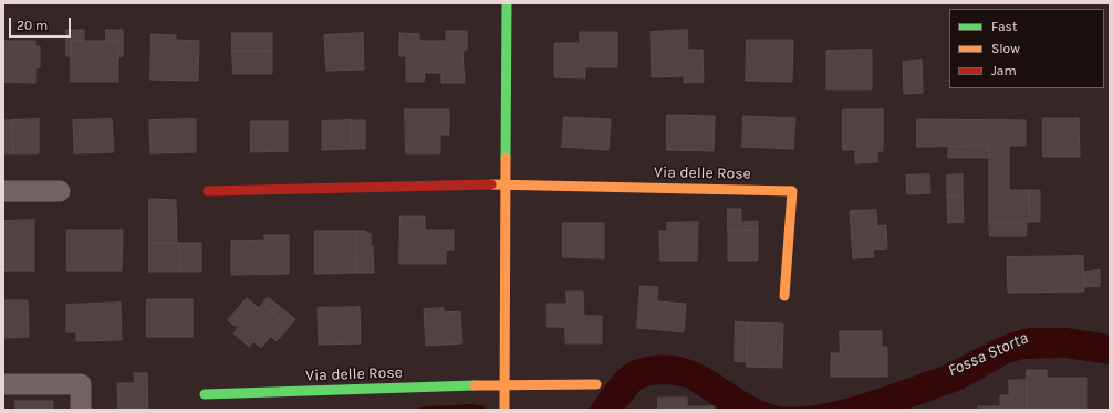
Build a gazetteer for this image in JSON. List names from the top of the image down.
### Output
{
  "streets": {
    "street": ["Via delle Rose"]
  },
  "water": ["Fossa Storta"],
  "legend": ["Fast", "Slow", "Jam"],
  "scale_bar": "20 m"
}
